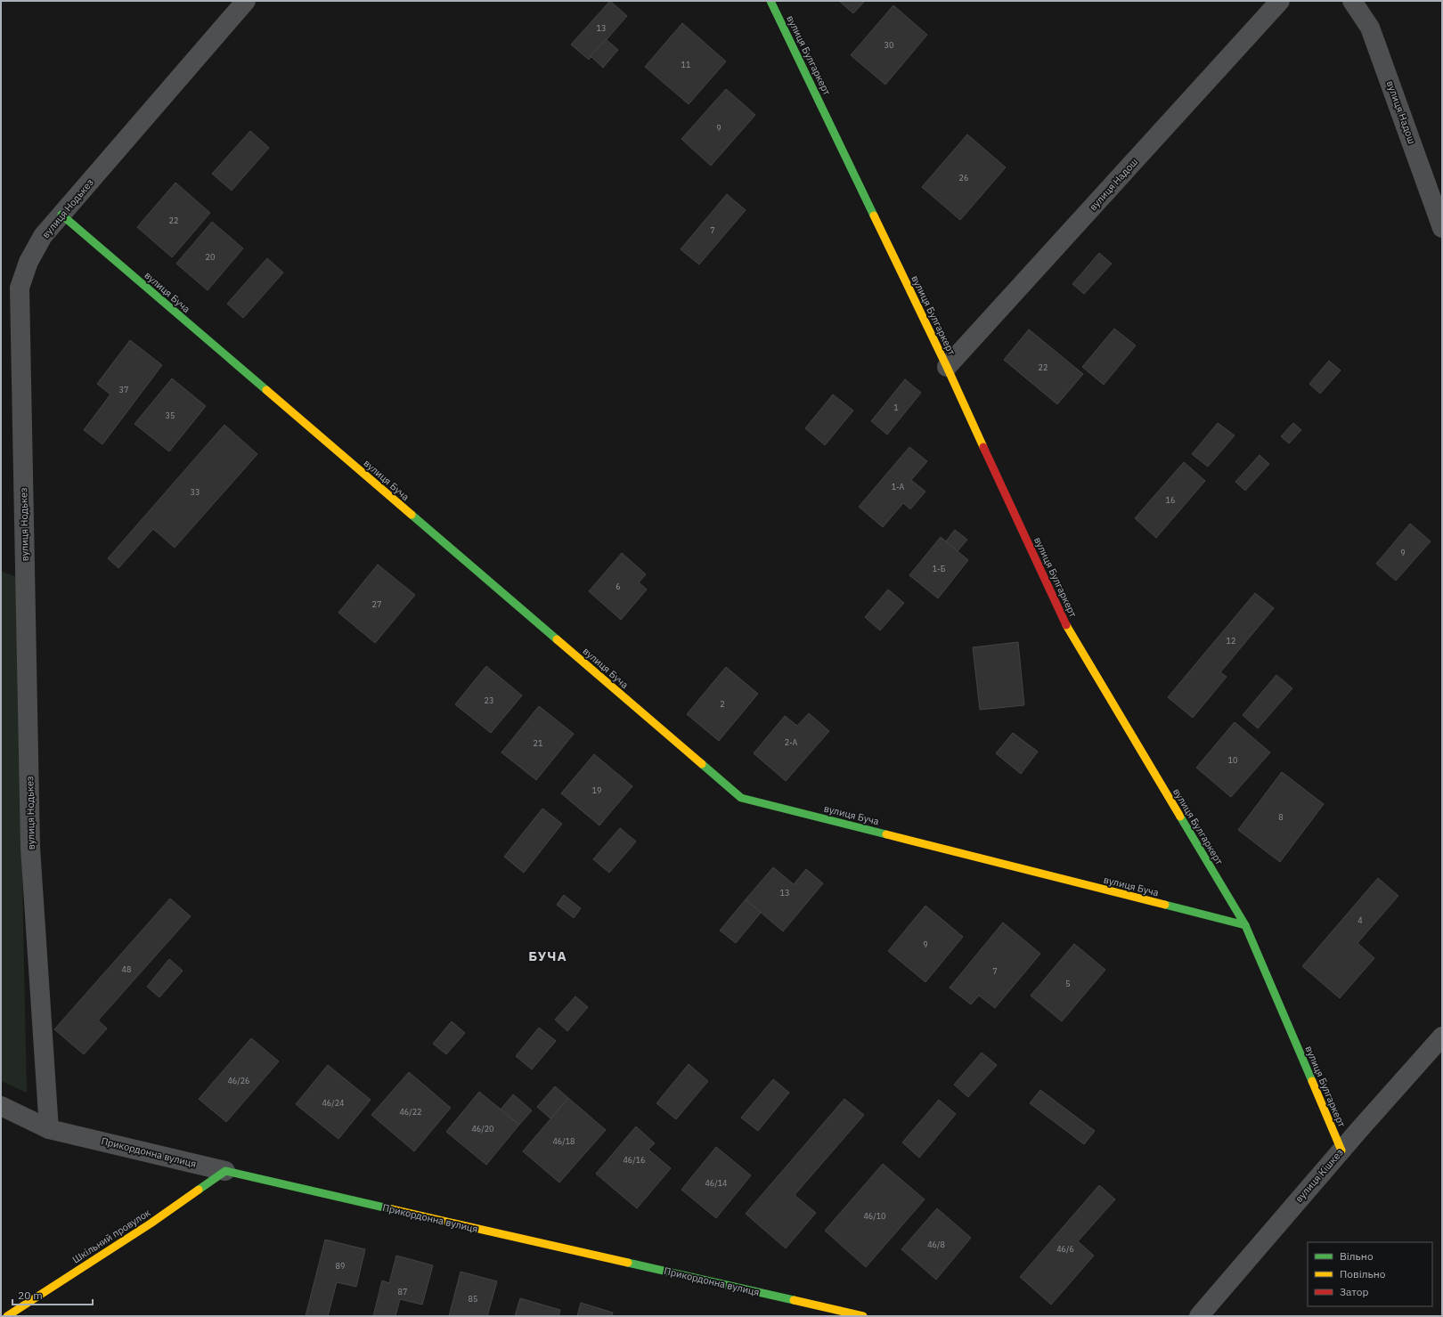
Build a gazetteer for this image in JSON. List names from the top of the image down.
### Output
{
  "streets": {
    "street": [
      "вулиця Булгаркерт",
      "вулиця Надош",
      "вулиця Нодькез",
      "вулиця Буча",
      "Прикордонна вулиця",
      "вулиця Кішкез",
      "Шкільний провулок"
    ]
  },
  "crossings": [
    ["вулиця Булгаркерт", "вулиця Надош"],
    ["вулиця Булгаркерт", "вулиця Буча"],
    ["вулиця Булгаркерт", "вулиця Кішкез"],
    ["вулиця Нодькез", "вулиця Буча"],
    ["вулиця Нодькез", "Прикордонна вулиця"],
    ["Прикордонна вулиця", "Шкільний провулок"]
  ],
  "districts": ["БУЧА"],
  "house_numbers": [
    "13",
    "30",
    "11",
    "9",
    "26",
    "22",
    "7",
    "20",
    "22",
    "37",
    "1",
    "35",
    "1-А",
    "33",
    "16",
    "9",
    "1-Б",
    "6",
    "27",
    "12",
    "23",
    "2",
    "2-А",
    "21",
    "10",
    "19",
    "8",
    "13",
    "4",
    "9",
    "48",
    "7",
    "5",
    "46/26",
    "46/24",
    "46/22",
    "46/20",
    "46/18",
    "46/16",
    "46/14",
    "46/10",
    "46/8",
    "46/6",
    "89",
    "87",
    "85"
  ],
  "legend": ["Вільно", "Повільно", "Затор"],
  "scale_bar": "20 m"
}
